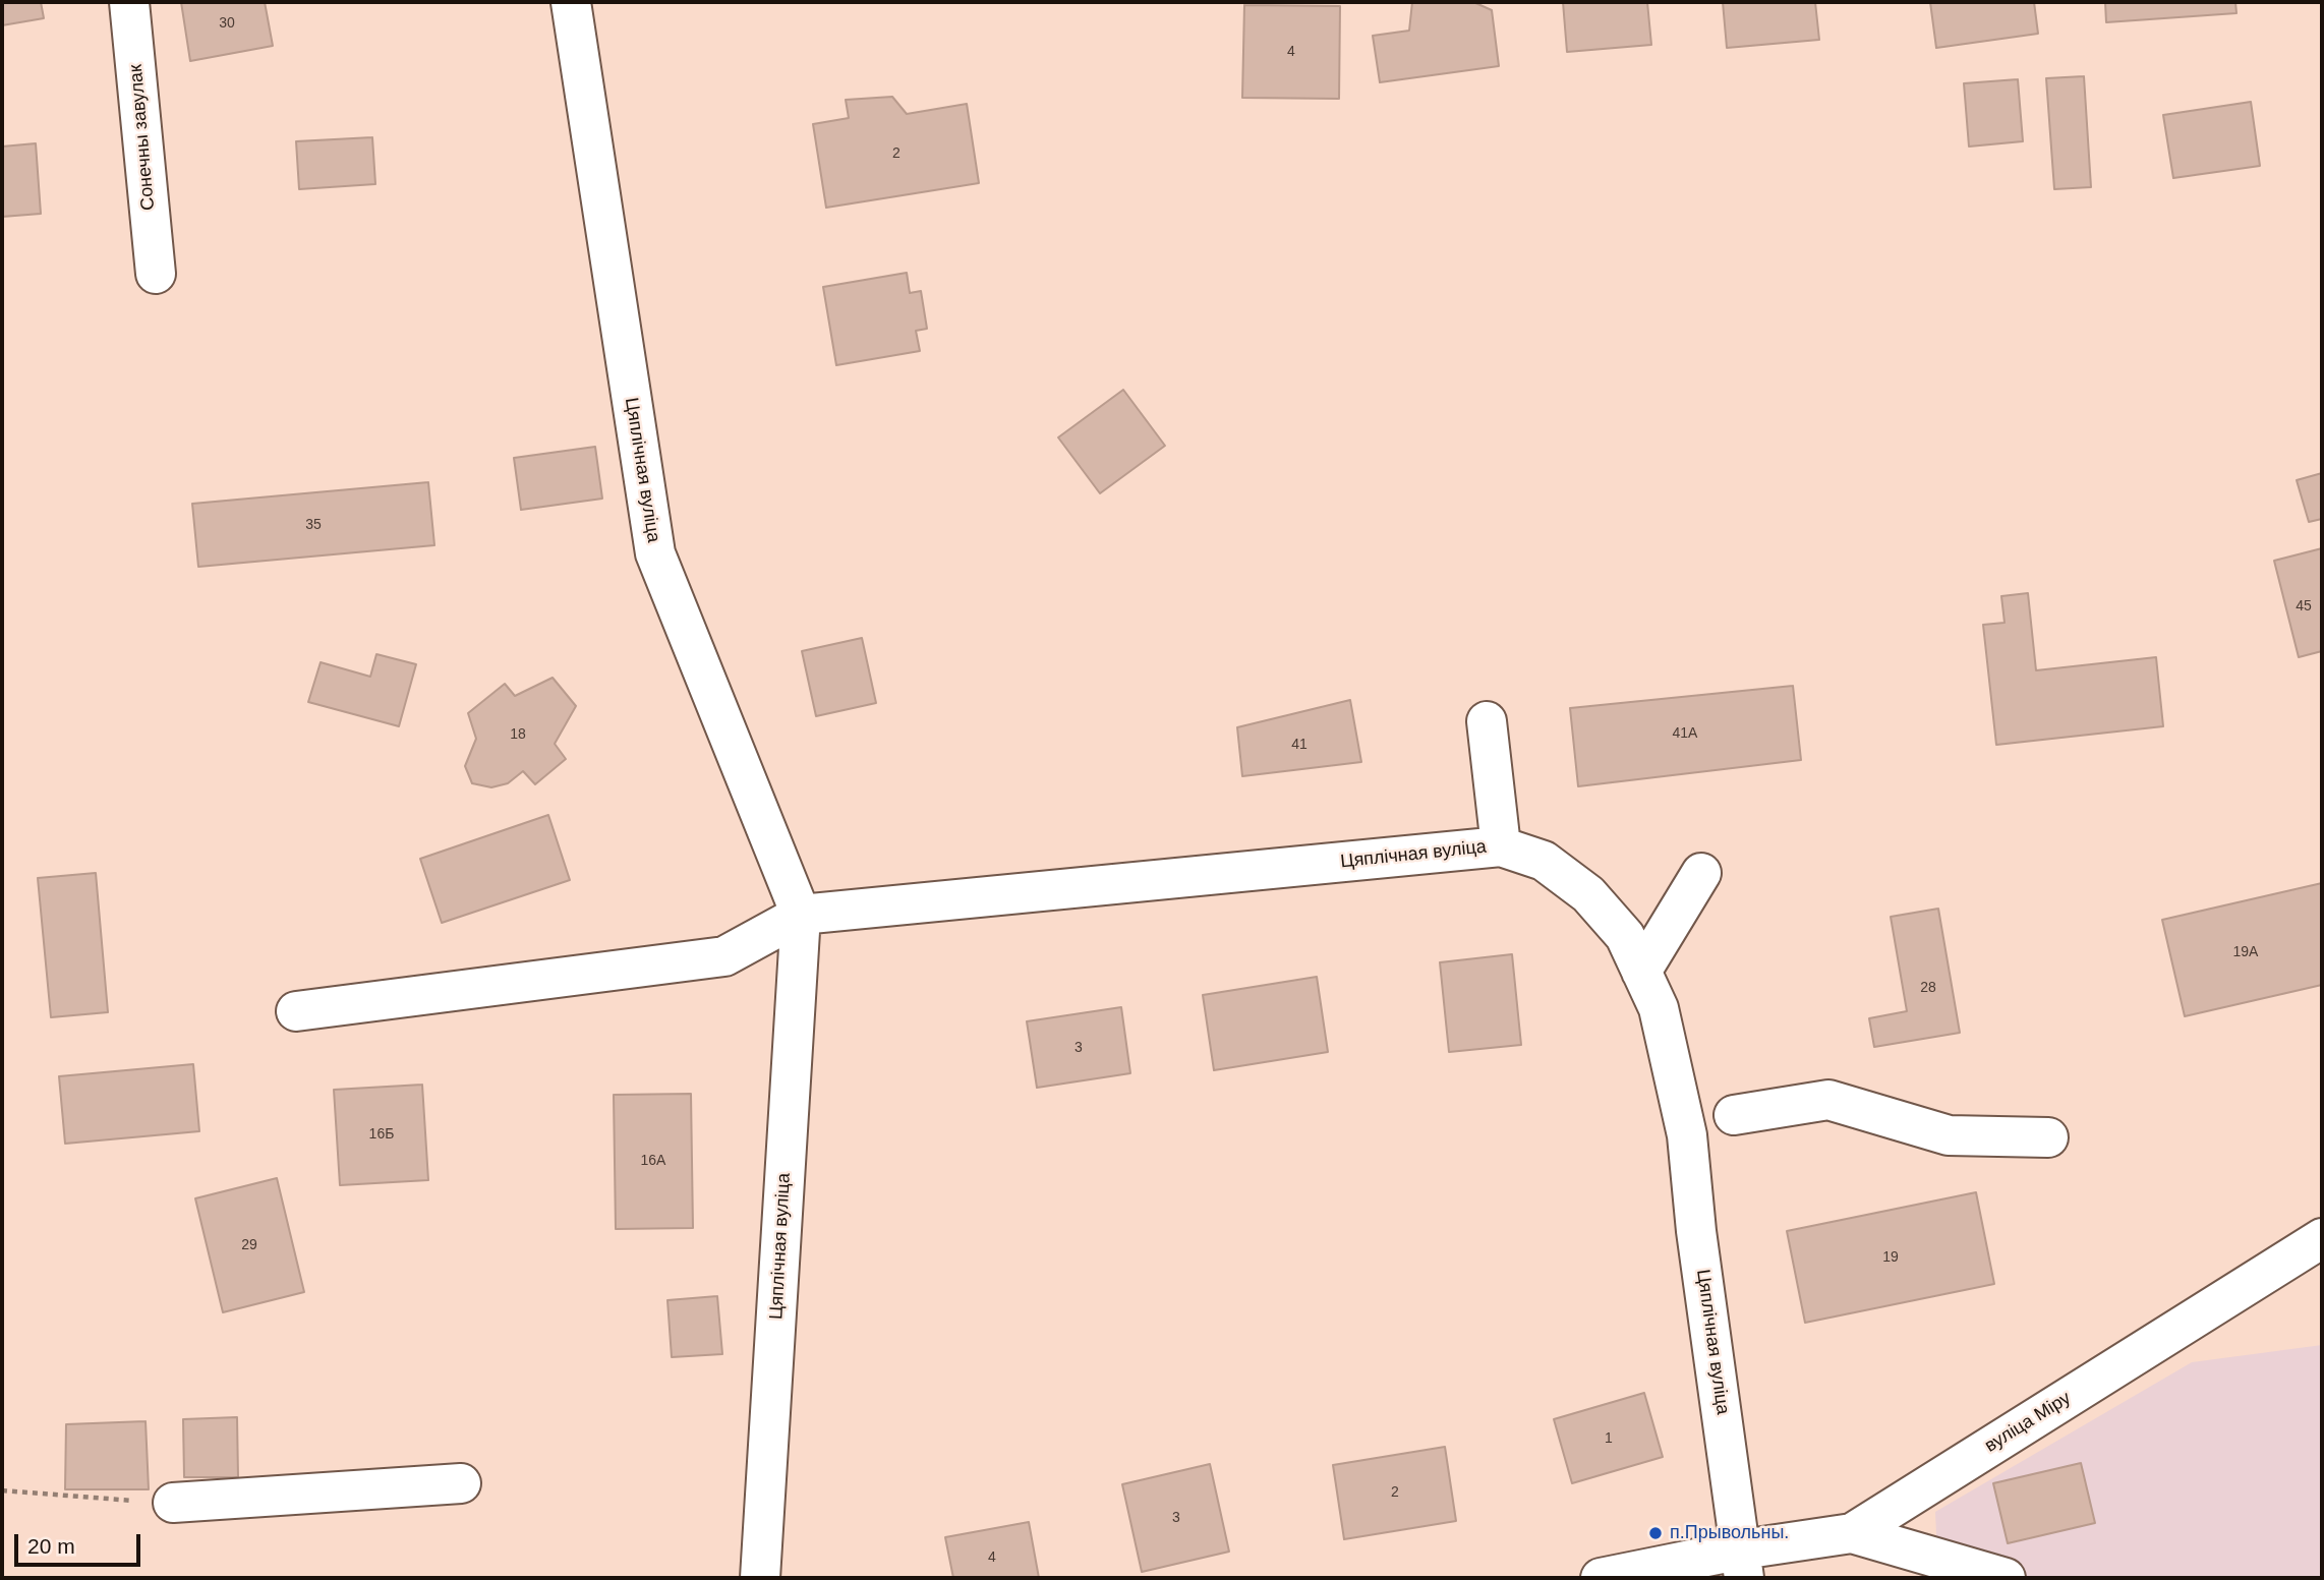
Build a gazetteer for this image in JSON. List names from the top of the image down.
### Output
{
  "streets": {
    "street": ["Сонечны завулак", "Цяплічная вуліца", "вуліца Міру"]
  },
  "crossings": [
    ["Цяплічная вуліца", "вуліца Міру"]
  ],
  "places": ["п.Прывольны."],
  "house_numbers": [
    "30",
    "4",
    "2",
    "35",
    "45",
    "41А",
    "18",
    "41",
    "19А",
    "28",
    "3",
    "16Б",
    "16А",
    "29",
    "19",
    "1",
    "2",
    "3",
    "4"
  ],
  "scale_bar": "20 m"
}
